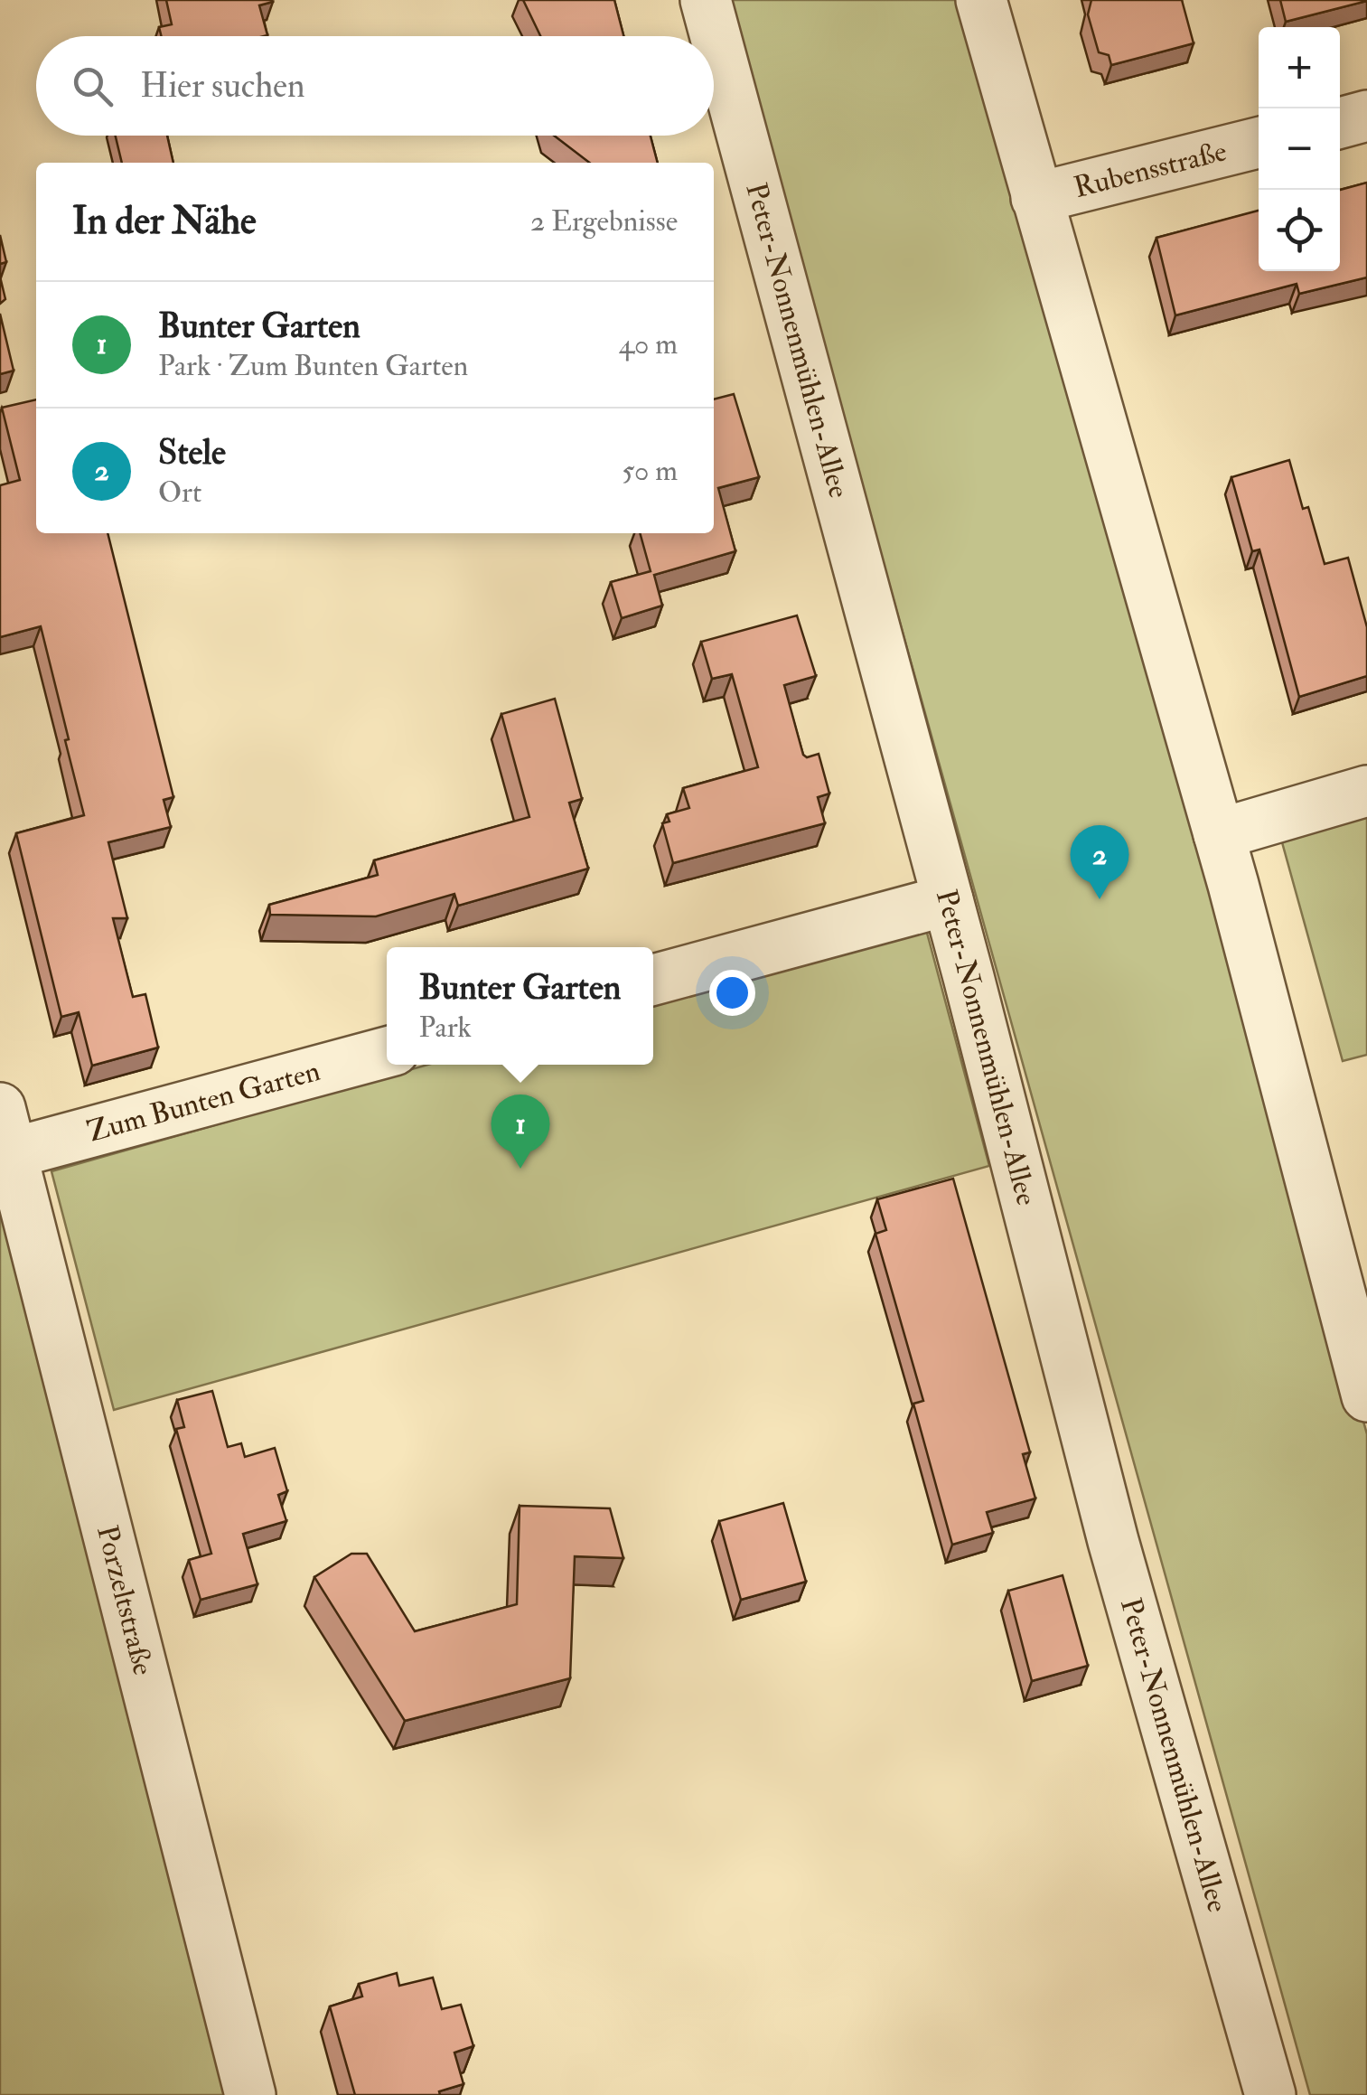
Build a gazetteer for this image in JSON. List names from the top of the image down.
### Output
{
  "streets": {
    "street": [
      "Rubensstraße",
      "Peter-Nonnenmühlen-Allee",
      "Zum Bunten Garten",
      "Porzeltstraße"
    ]
  },
  "crossings": [
    ["Zum Bunten Garten", "Porzeltstraße"]
  ],
  "page": {
    "map_buttons": ["+", "−"],
    "search": "Hier suchen",
    "heading": ["In der Nähe", "2 Ergebnisse"],
    "list": [
      {
        "mark": "1",
        "name": "Bunter Garten",
        "note": "Park · Zum Bunten Garten",
        "value": "40 m"
      },
      {
        "mark": "2",
        "name": "Stele",
        "note": "Ort",
        "value": "50 m"
      }
    ],
    "pins": ["2", "1"],
    "popup": ["Bunter Garten", "Park"]
  }
}
